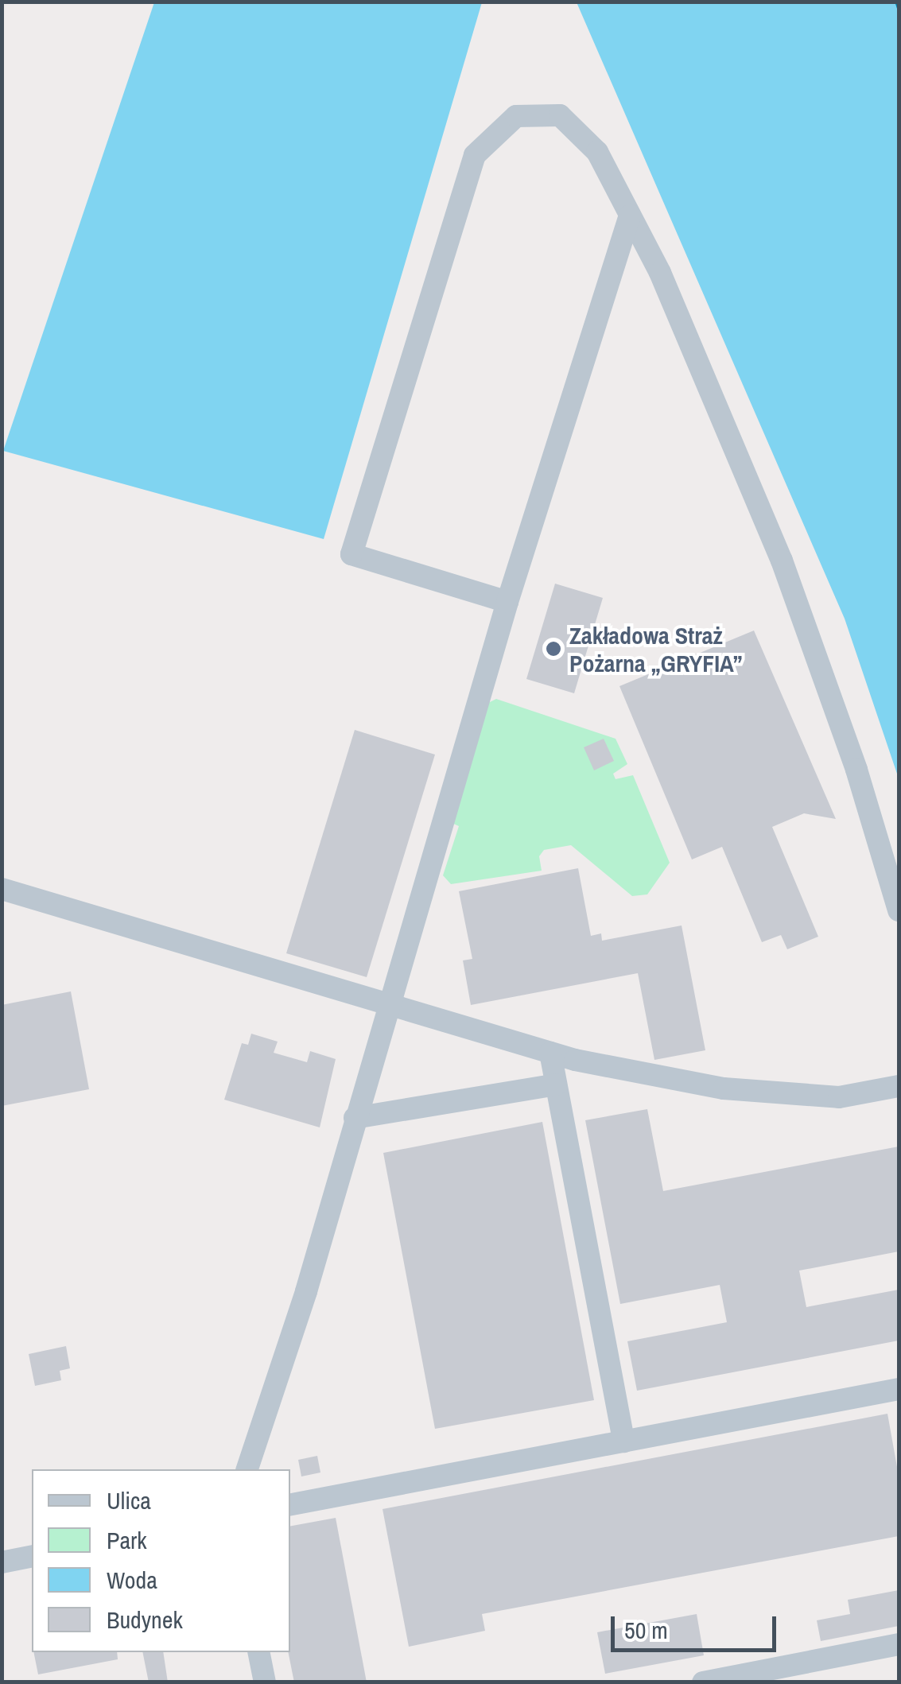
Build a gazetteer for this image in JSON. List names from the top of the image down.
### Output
{
  "places": ["Zakładowa Straż Pożarna „GRYFIA”"],
  "legend": [
    "Ulica",
    "Park",
    "Woda",
    "Budynek"
  ],
  "scale_bar": "50 m"
}
